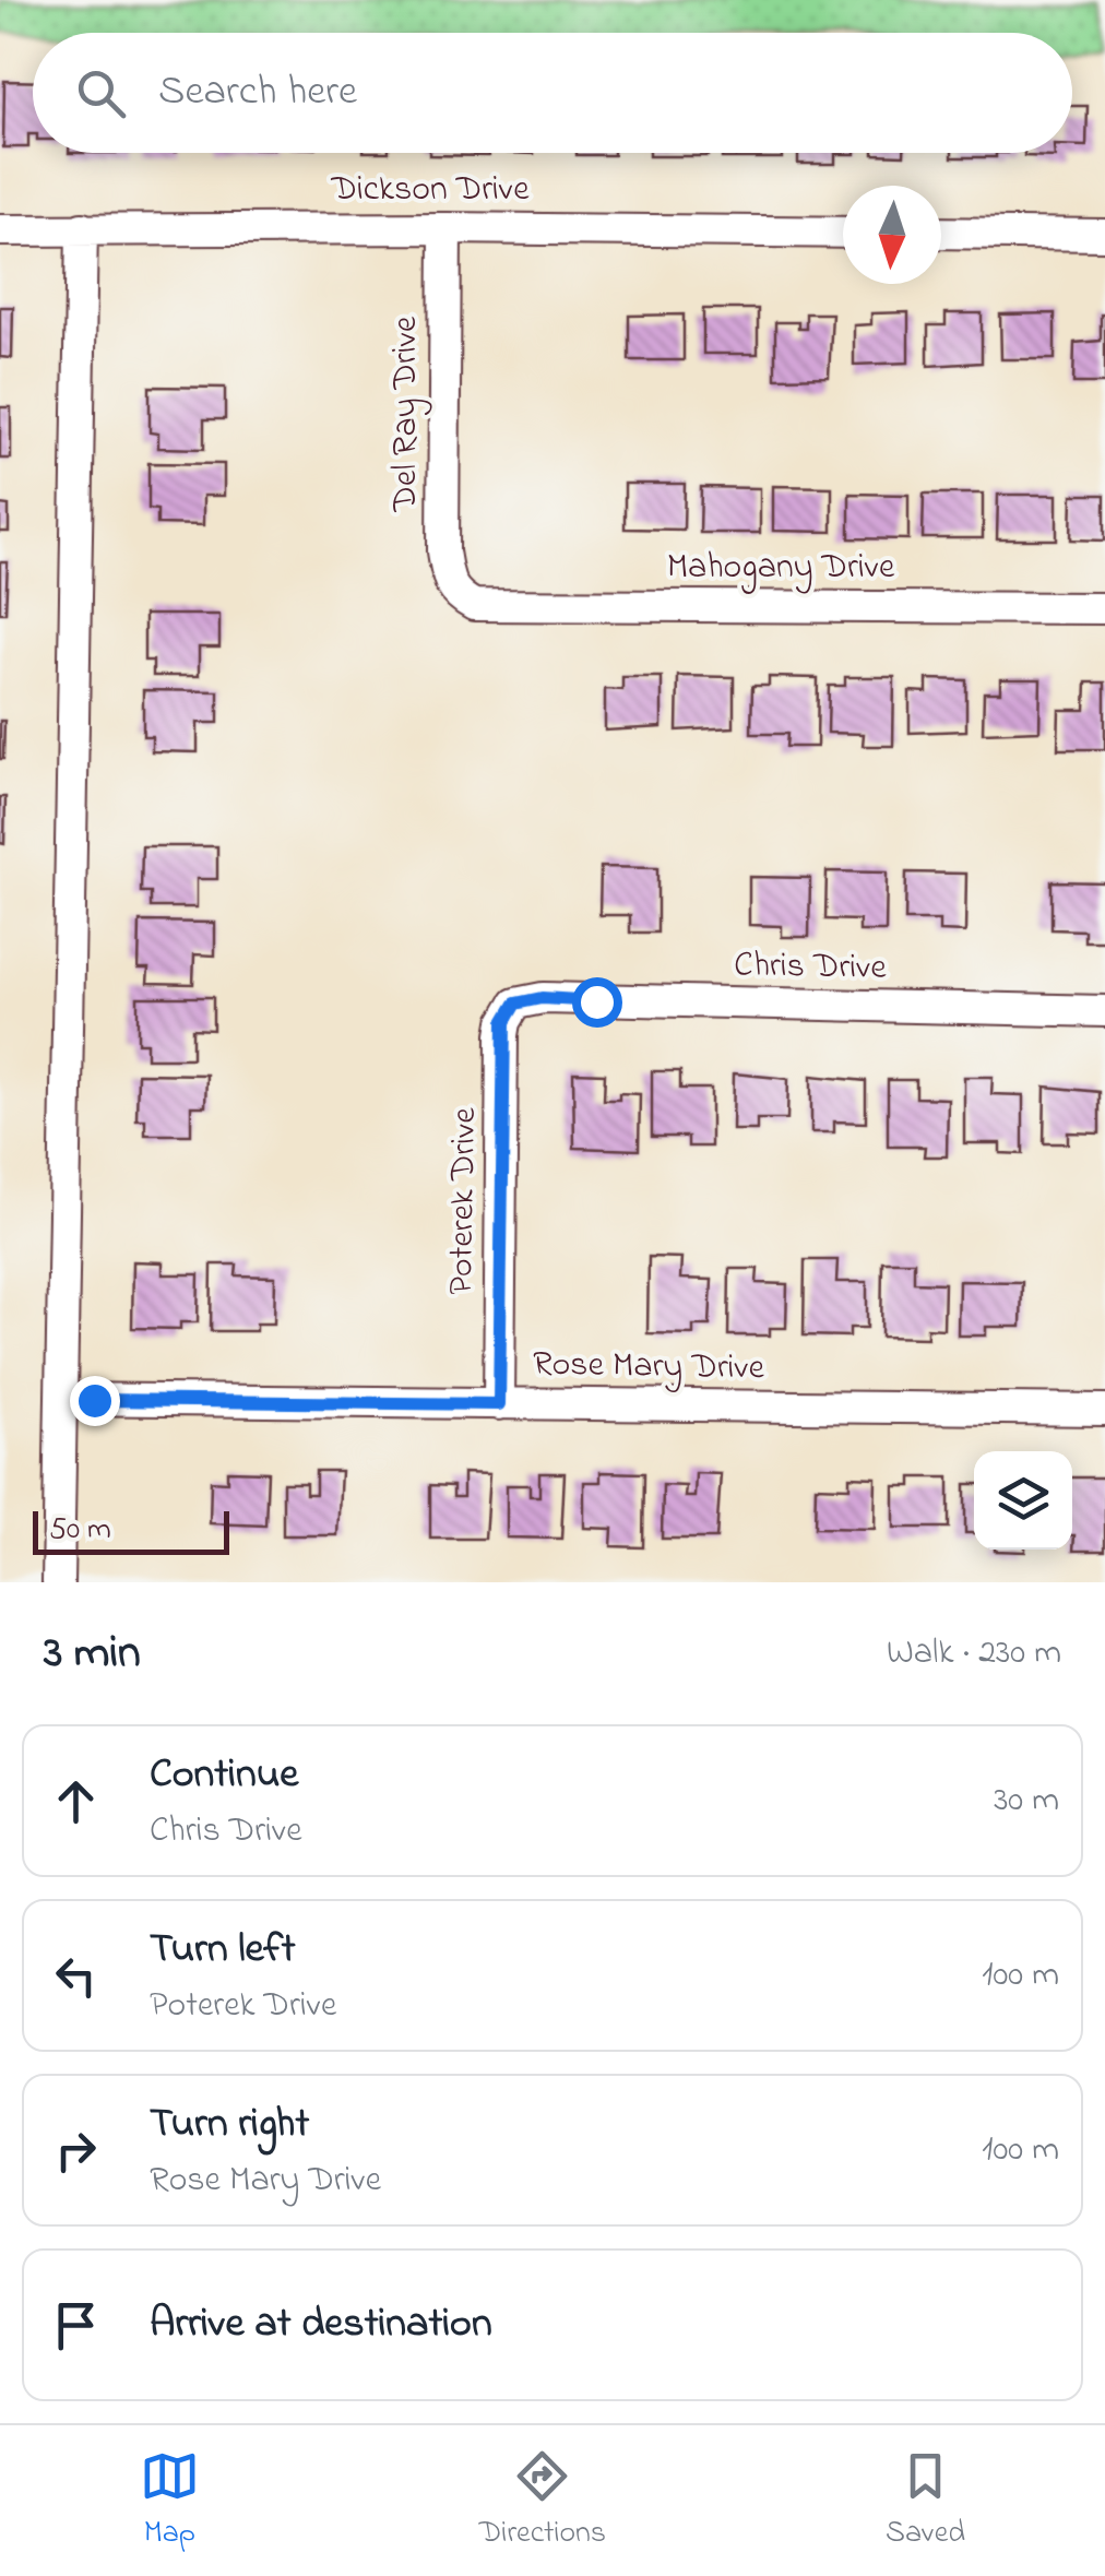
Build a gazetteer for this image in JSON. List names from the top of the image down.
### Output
{
  "streets": {
    "street": [
      "Dickson Drive",
      "Del Ray Drive",
      "Mahogany Drive",
      "Chris Drive",
      "Poterek Drive",
      "Rose Mary Drive"
    ]
  },
  "crossings": [
    ["Dickson Drive", "Del Ray Drive"],
    ["Del Ray Drive", "Mahogany Drive"],
    ["Chris Drive", "Poterek Drive"],
    ["Poterek Drive", "Rose Mary Drive"]
  ],
  "scale_bar": "50 m",
  "north": "bottom",
  "page": {
    "search": "Search here",
    "scale": "50 m",
    "heading": ["3 min", "Walk · 230 m"],
    "list": [
      ["Continue", "Chris Drive", "30 m"],
      ["Turn left", "Poterek Drive", "100 m"],
      ["Turn right", "Rose Mary Drive", "100 m"],
      "Arrive at destination"
    ],
    "nav": ["Map", "Directions", "Saved"]
  }
}
